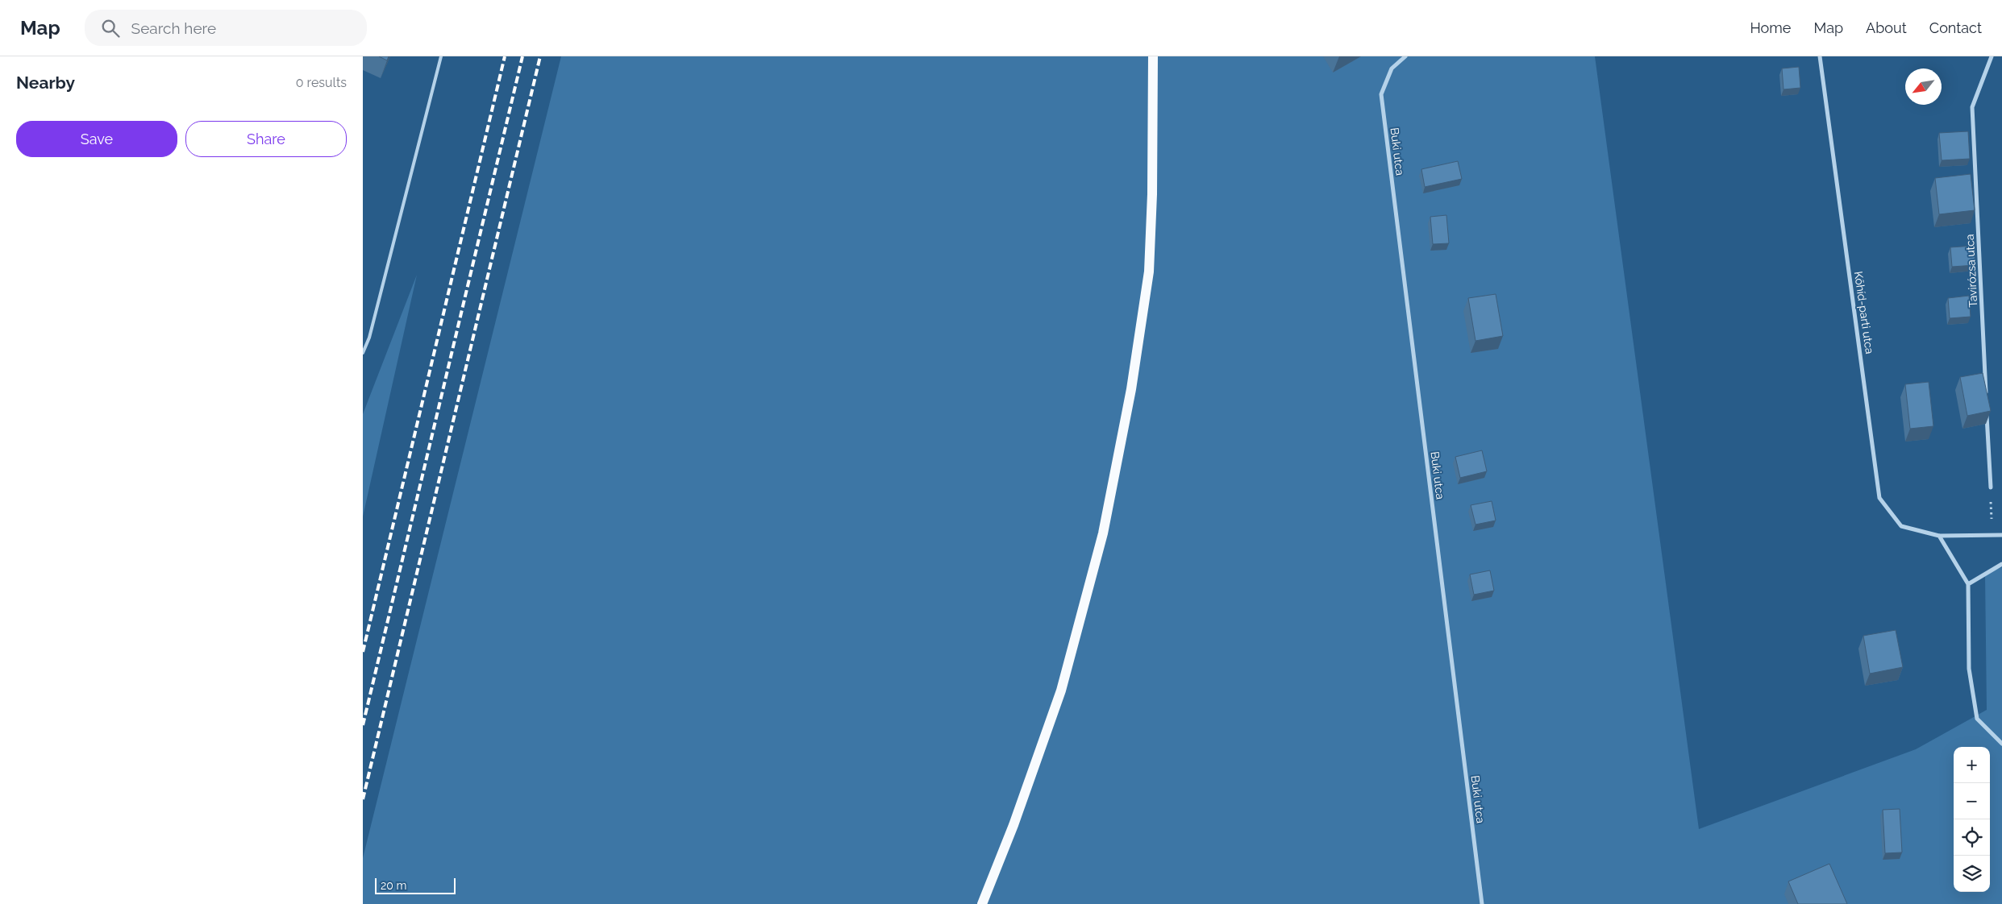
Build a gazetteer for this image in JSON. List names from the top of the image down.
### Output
{
  "streets": {
    "street": ["Buki utca", "Tavirózsa utca", "Kőhíd-parti utca"]
  },
  "scale_bar": "20 m",
  "north": "bottom left",
  "page": {
    "header": "Map",
    "search": "Search here",
    "nav": [
      "Home",
      "Map",
      "About",
      "Contact"
    ],
    "heading": ["Nearby", "0 results"],
    "buttons": ["Save", "Share"],
    "map_buttons": ["+", "−"],
    "scale": "20 m"
  }
}
